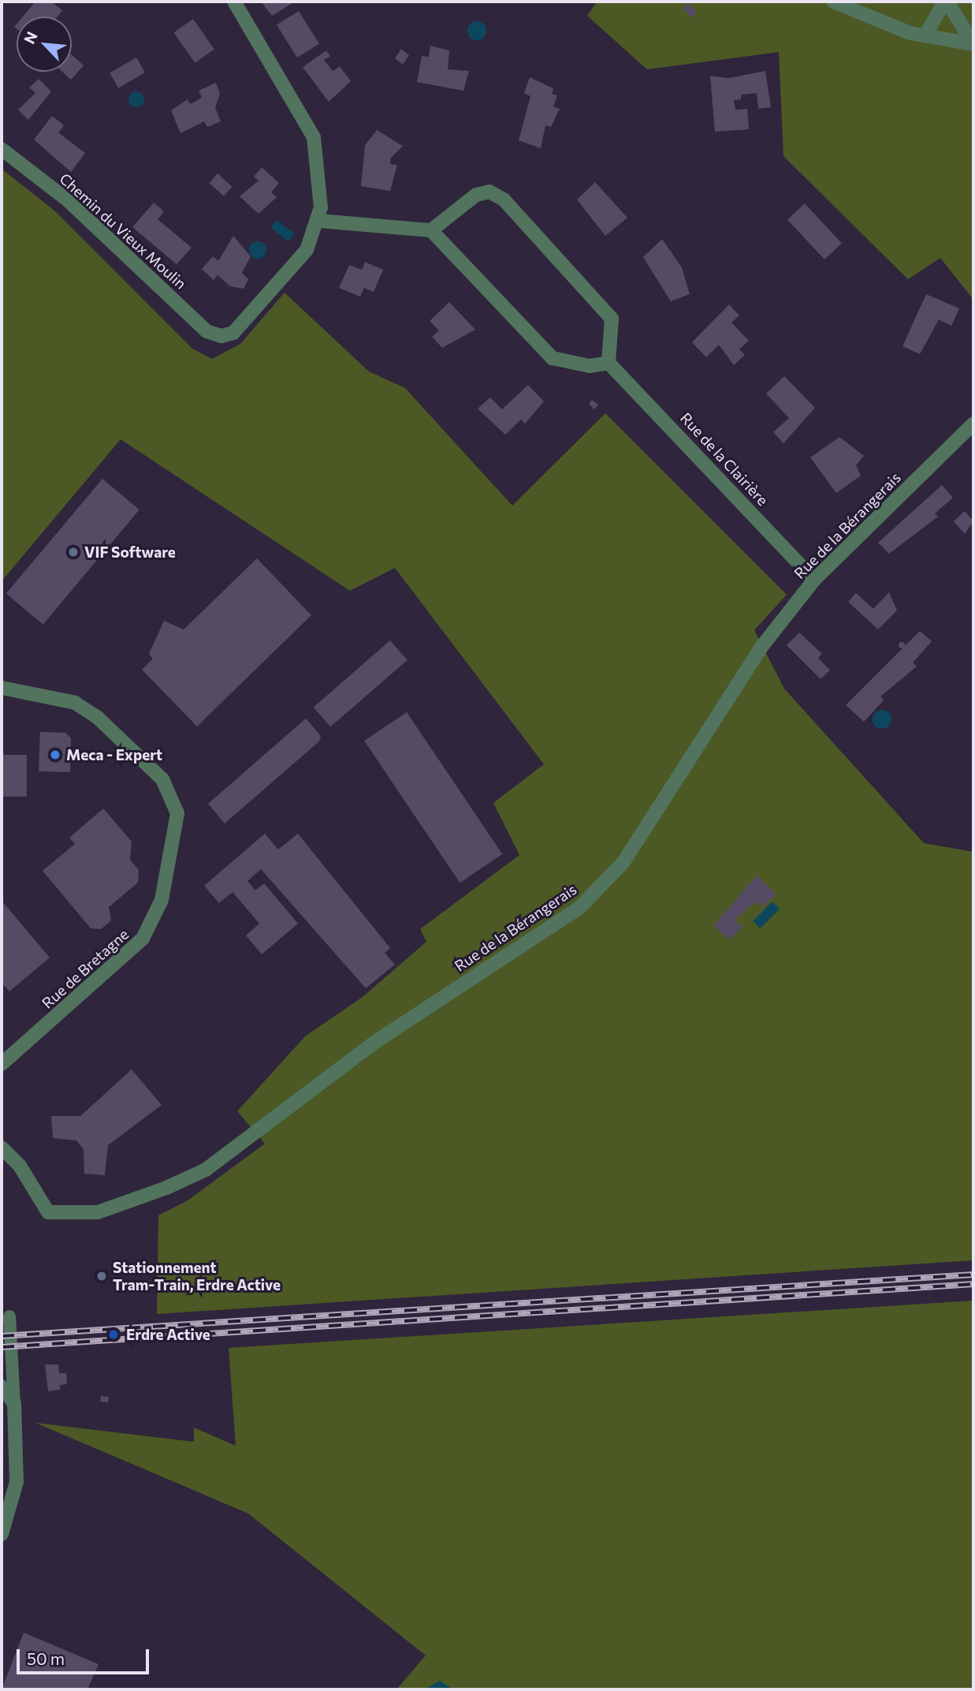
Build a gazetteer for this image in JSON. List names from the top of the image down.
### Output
{
  "streets": {
    "street": [
      "Chemin du Vieux Moulin",
      "Rue de la Clairière",
      "Rue de la Bérangerais",
      "Rue de Bretagne"
    ]
  },
  "crossings": [
    ["Rue de la Clairière", "Rue de la Bérangerais"]
  ],
  "places": [
    "VIF Software",
    "Meca - Expert",
    "Stationnement Tram-Train, Erdre Active",
    "Erdre Active"
  ],
  "scale_bar": "50 m",
  "north": "top left"
}
